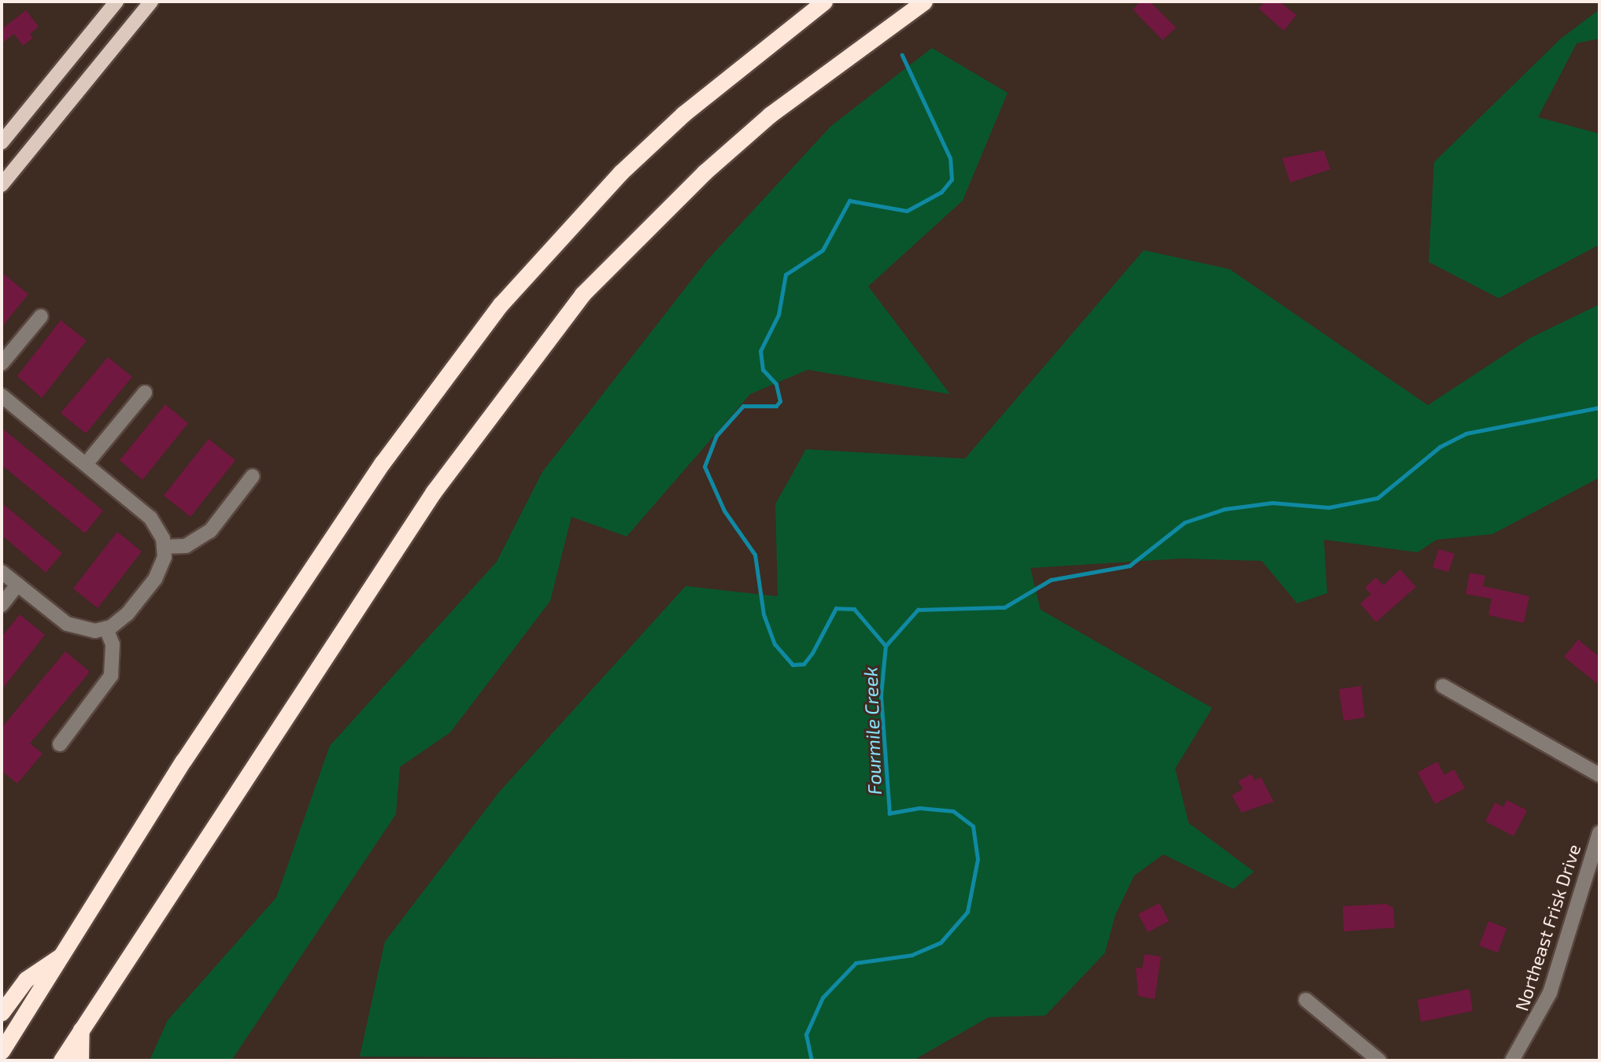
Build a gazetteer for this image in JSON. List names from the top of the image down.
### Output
{
  "streets": {
    "street": ["Northeast Frisk Drive"]
  },
  "water": ["Fourmile Creek"]
}
